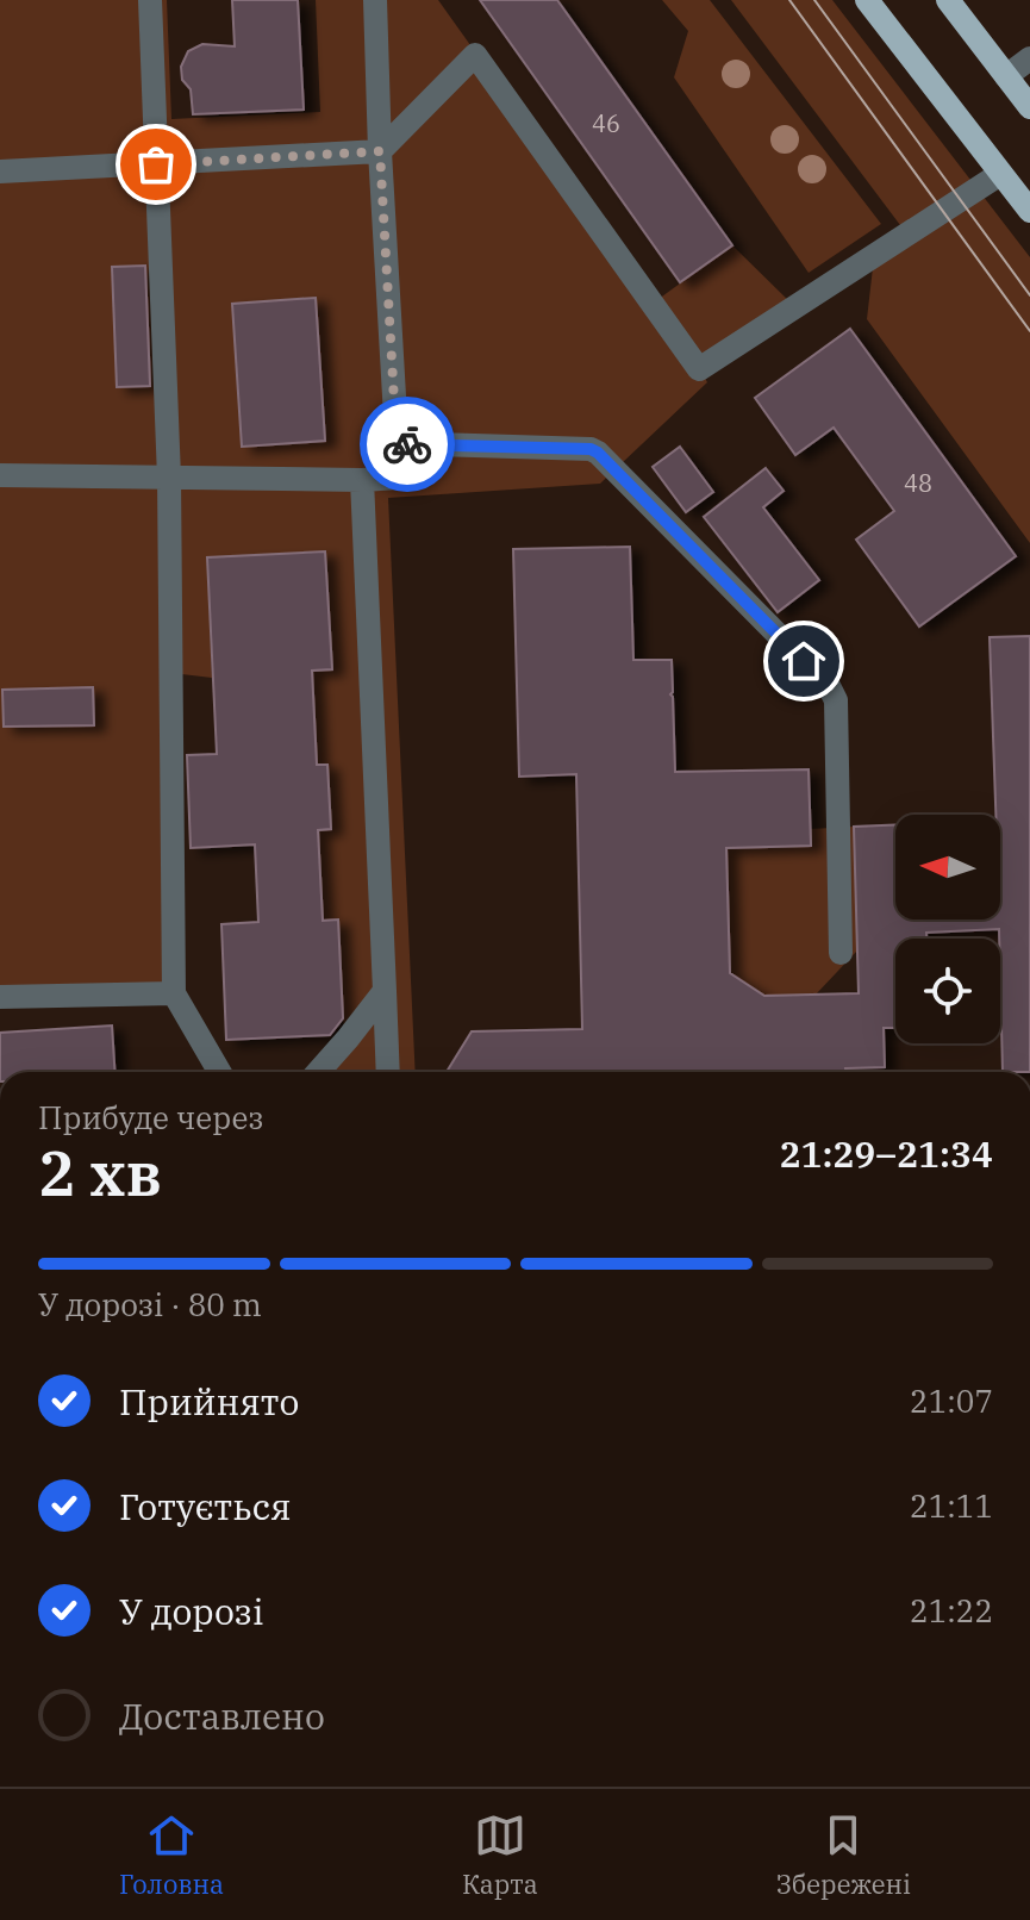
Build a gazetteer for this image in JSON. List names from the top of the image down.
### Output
{
  "house_numbers": ["46", "48"],
  "north": "left",
  "page": {
    "heading": ["2 хв", "Прибуде через", "21:29–21:34"],
    "bar": "У дорозі · 80 m",
    "list": [
      ["Прийнято", "21:07"],
      ["Готується", "21:11"],
      ["У дорозі", "21:22"],
      "Доставлено"
    ],
    "tabs": ["Головна", "Карта", "Збережені"]
  }
}
